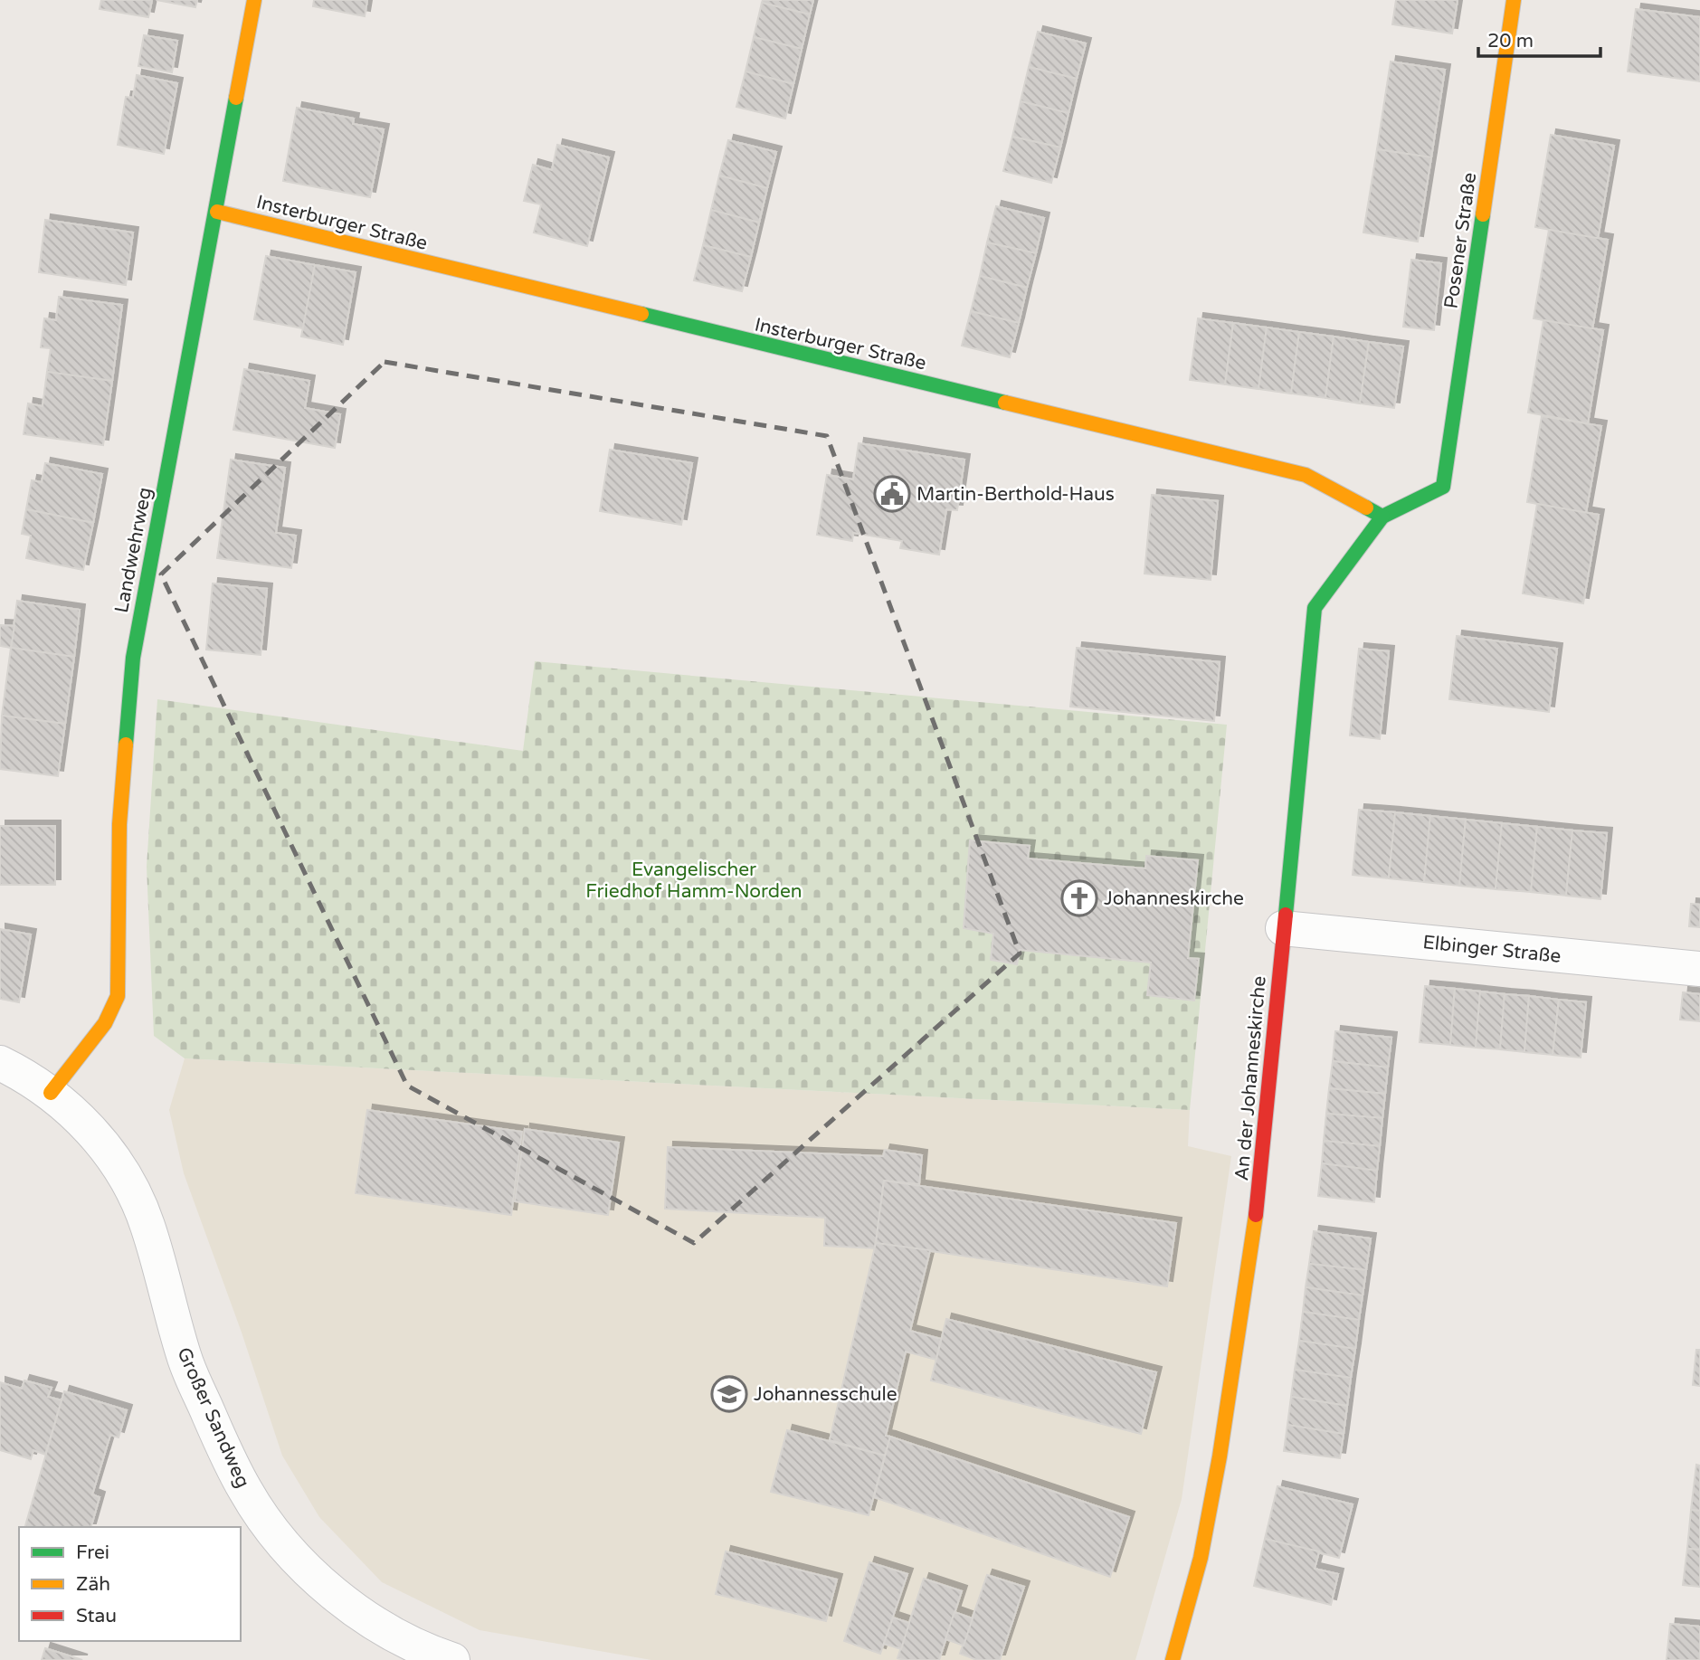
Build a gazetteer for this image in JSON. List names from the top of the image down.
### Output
{
  "streets": {
    "street": [
      "Insterburger Straße",
      "Posener Straße",
      "Landwehrweg",
      "Elbinger Straße",
      "An der Johanneskirche",
      "Großer Sandweg"
    ]
  },
  "crossings": [
    ["Insterburger Straße", "Posener Straße"],
    ["Insterburger Straße", "Landwehrweg"],
    ["Insterburger Straße", "An der Johanneskirche"],
    ["Posener Straße", "An der Johanneskirche"],
    ["Landwehrweg", "Großer Sandweg"],
    ["Elbinger Straße", "An der Johanneskirche"]
  ],
  "parks": ["Evangelischer Friedhof Hamm-Norden"],
  "places": {
    "public building": ["Martin-Berthold-Haus"],
    "church": ["Johanneskirche"],
    "school or university": ["Johannesschule"]
  },
  "legend": ["Frei", "Zäh", "Stau"],
  "scale_bar": "20 m"
}
